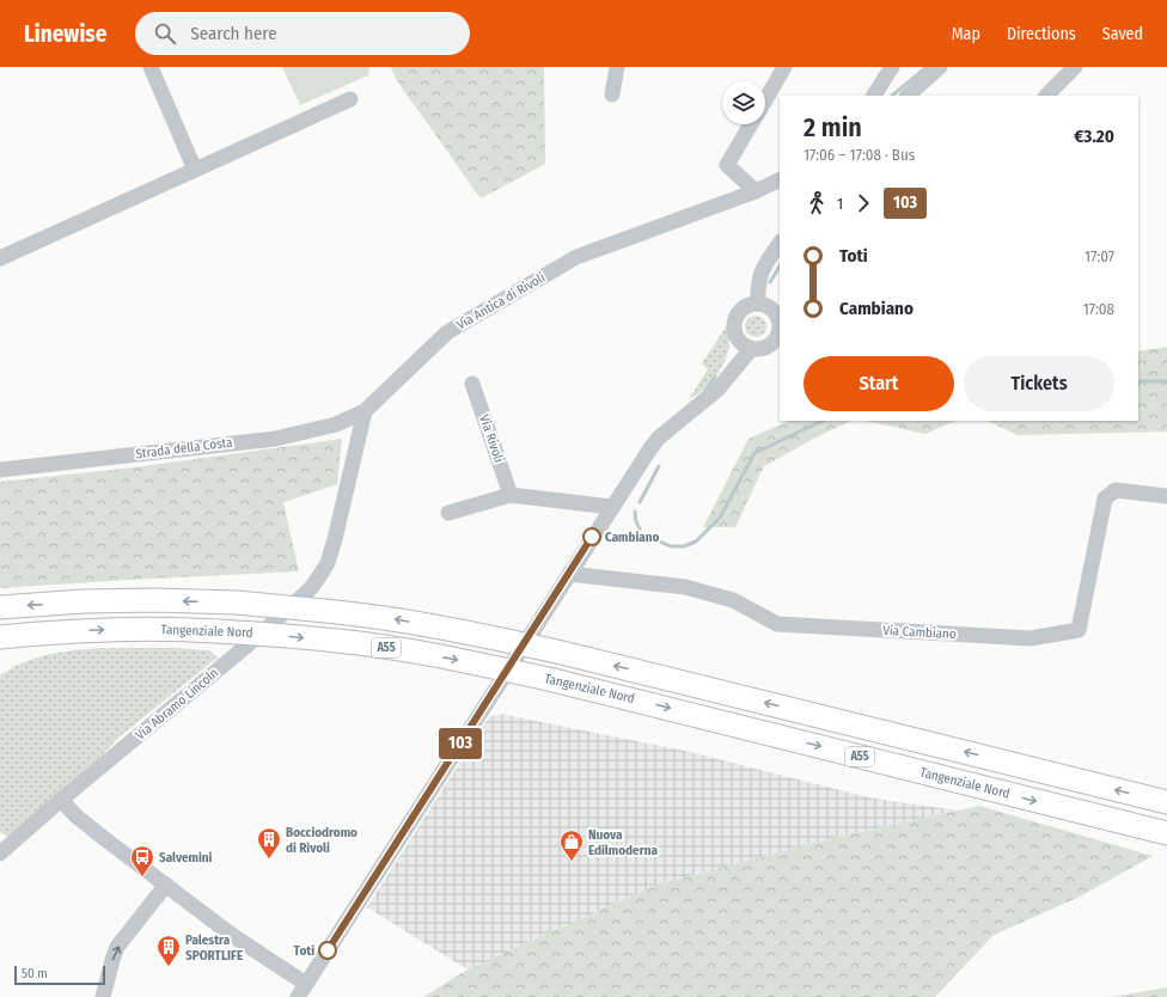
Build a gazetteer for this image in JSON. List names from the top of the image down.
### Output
{
  "streets": {
    "highway": ["Tangenziale Nord", "A55"],
    "street": [
      "Via Antica di Rivoli",
      "Via Rivoli",
      "Strada della Costa",
      "Via Cambiano",
      "Via Abramo Lincoln"
    ]
  },
  "crossings": [
    ["Via Antica di Rivoli", "Strada della Costa"],
    ["Via Antica di Rivoli", "Via Abramo Lincoln"],
    ["Strada della Costa", "Via Abramo Lincoln"]
  ],
  "places": {
    "other": ["Cambiano", "Toti"],
    "building": ["Bocciodromo di Rivoli", "Palestra SPORTLIFE"],
    "shop": ["Nuova Edilmoderna"],
    "bus stop": ["Salvemini"]
  },
  "lines": ["bus line 103"],
  "scale_bar": "50 m",
  "page": {
    "header": "Linewise",
    "search": "Search here",
    "nav": ["Map", "Directions", "Saved"],
    "on_map": "103",
    "heading": ["2 min", "17:06 – 17:08 · Bus", "€3.20"],
    "legs": ["1", "103"],
    "list": [
      {
        "name": "Toti",
        "value": "17:07"
      },
      {
        "name": "Cambiano",
        "value": "17:08"
      }
    ],
    "buttons": ["Start", "Tickets"],
    "scale": "50 m"
  }
}
